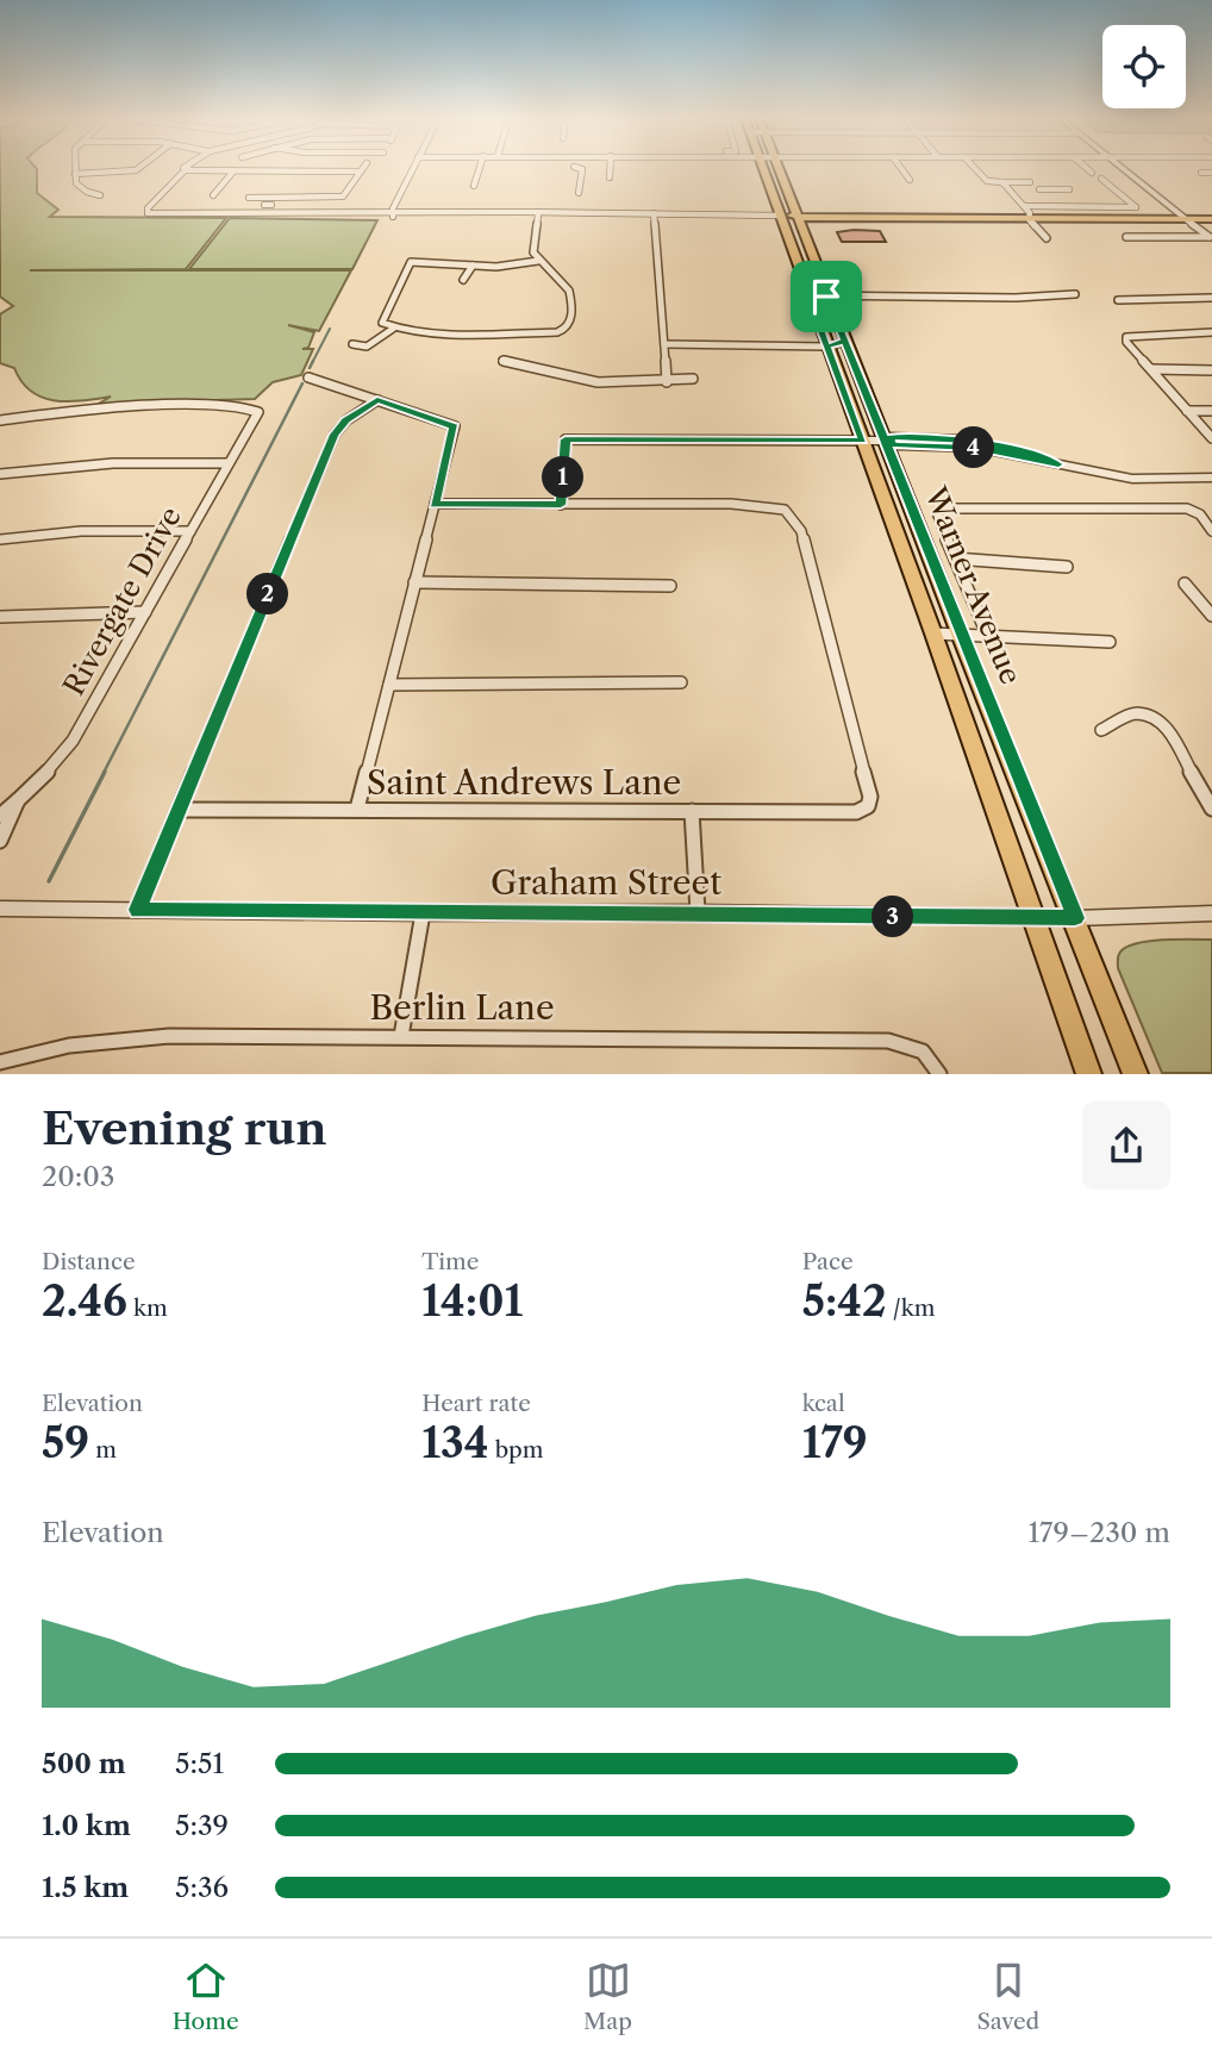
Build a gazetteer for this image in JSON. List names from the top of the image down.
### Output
{
  "streets": {
    "main road": ["Warner Avenue"],
    "street": [
      "Rivergate Drive",
      "Saint Andrews Lane",
      "Graham Street",
      "Berlin Lane"
    ]
  },
  "crossings": [
    ["Warner Avenue", "Graham Street"]
  ],
  "page": {
    "pins": [
      "4",
      "1",
      "2",
      "3"
    ],
    "heading": ["Evening run", "20:03"],
    "stats": [
      ["Distance", "2.46 km"],
      ["Time", "14:01"],
      ["Pace", "5:42 /km"],
      ["Elevation", "59 m"],
      ["Heart rate", "134 bpm"],
      ["kcal", "179"]
    ],
    "chart": ["Elevation", "179–230 m"],
    "list": [
      {
        "name": "500 m",
        "note": "5:51"
      },
      {
        "name": "1.0 km",
        "note": "5:39"
      },
      {
        "name": "1.5 km",
        "note": "5:36"
      }
    ],
    "tabs": ["Home", "Map", "Saved"]
  }
}
